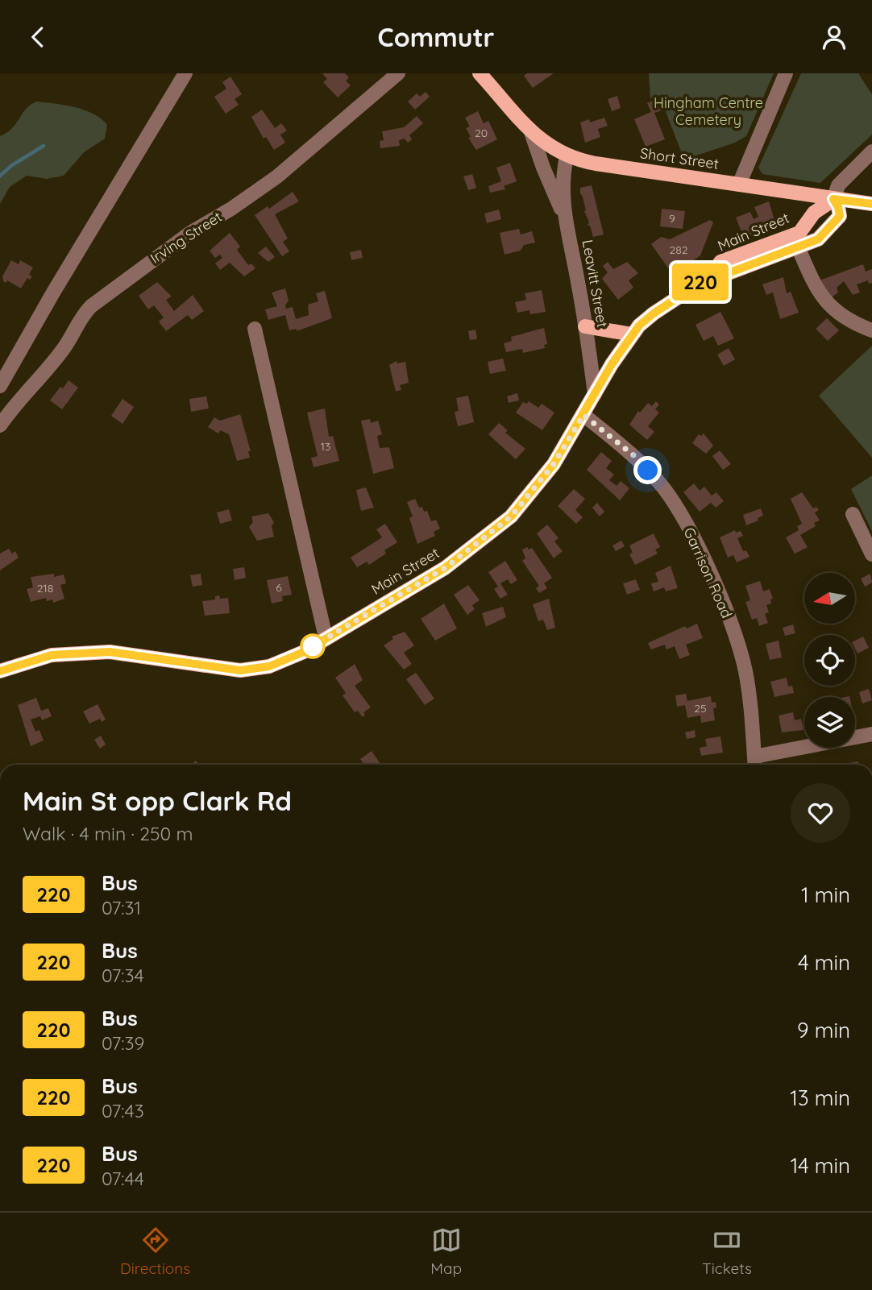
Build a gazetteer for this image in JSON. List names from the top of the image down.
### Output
{
  "streets": {
    "main road": ["Short Street", "Main Street", "Leavitt Street"],
    "street": ["Irving Street", "Garrison Road"]
  },
  "crossings": [
    ["Short Street", "Main Street"],
    ["Short Street", "Leavitt Street"],
    ["Main Street", "Leavitt Street"],
    ["Main Street", "Garrison Road"]
  ],
  "parks": ["Hingham Centre Cemetery"],
  "lines": ["bus line 220"],
  "house_numbers": [
    "20",
    "9",
    "282",
    "13",
    "6",
    "218",
    "25"
  ],
  "north": "left",
  "page": {
    "header": "Commutr",
    "on_map": "220",
    "heading": ["Main St opp Clark Rd", "Walk · 4 min · 250 m"],
    "list": [
      {
        "mark": "220",
        "name": "Bus",
        "note": "07:31",
        "value": "1 min"
      },
      {
        "mark": "220",
        "name": "Bus",
        "note": "07:34",
        "value": "4 min"
      },
      {
        "mark": "220",
        "name": "Bus",
        "note": "07:39",
        "value": "9 min"
      },
      {
        "mark": "220",
        "name": "Bus",
        "note": "07:43",
        "value": "13 min"
      },
      {
        "mark": "220",
        "name": "Bus",
        "note": "07:44",
        "value": "14 min"
      }
    ],
    "tabs": ["Directions", "Map", "Tickets"]
  }
}
